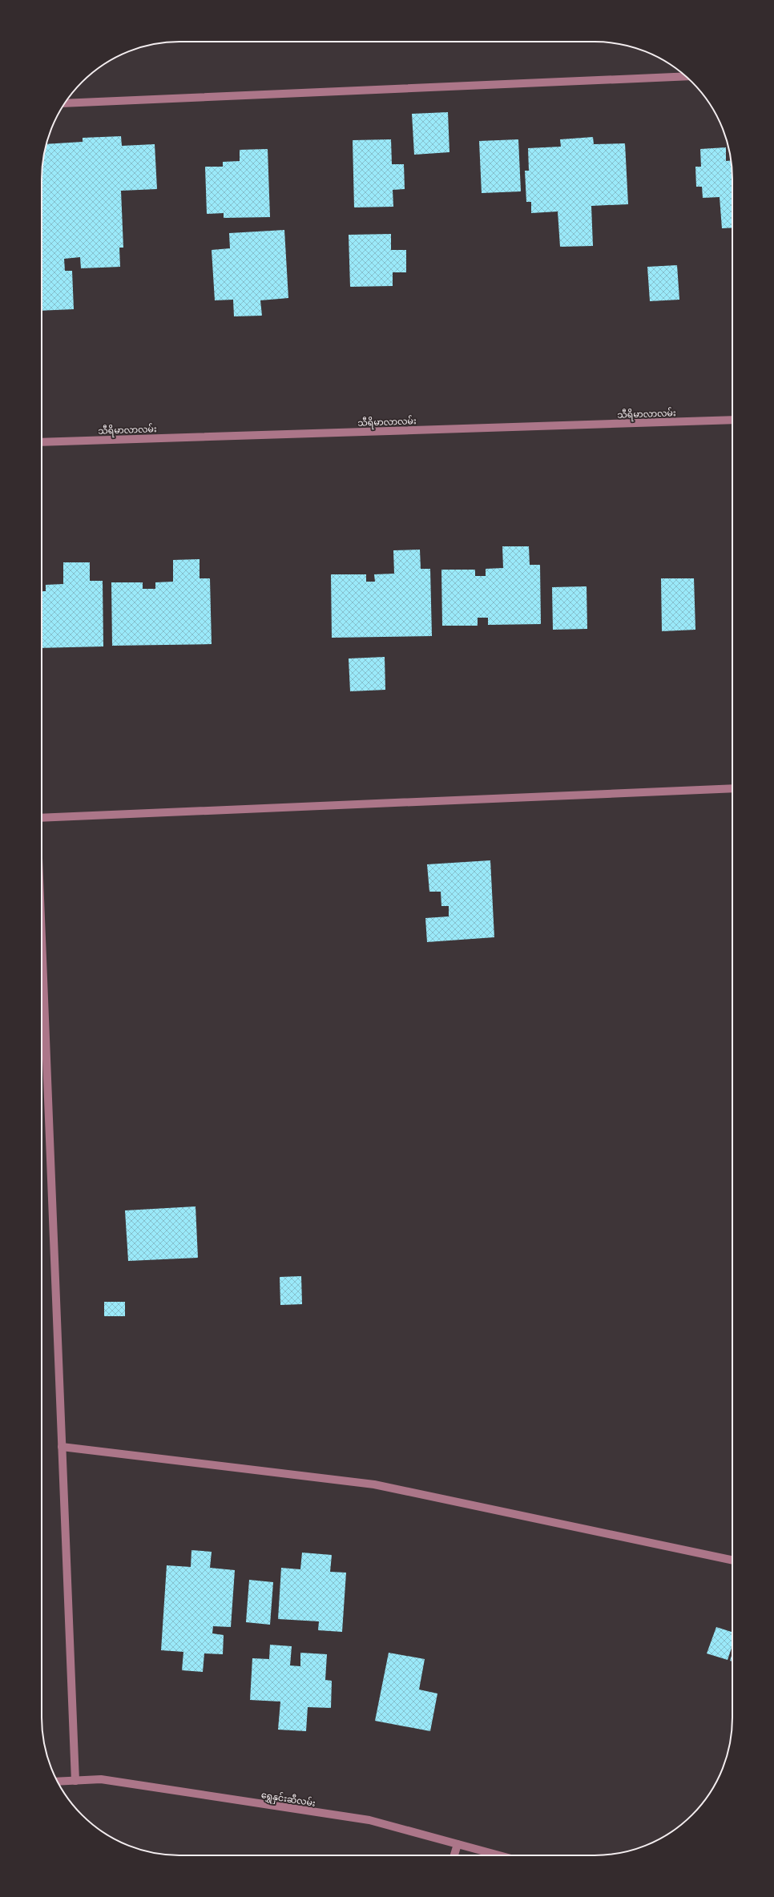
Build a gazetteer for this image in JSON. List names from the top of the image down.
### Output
{
  "streets": {
    "street": ["သီရိမာလာလမ်း", "ရွှေနှင်းဆီလမ်း"]
  }
}
